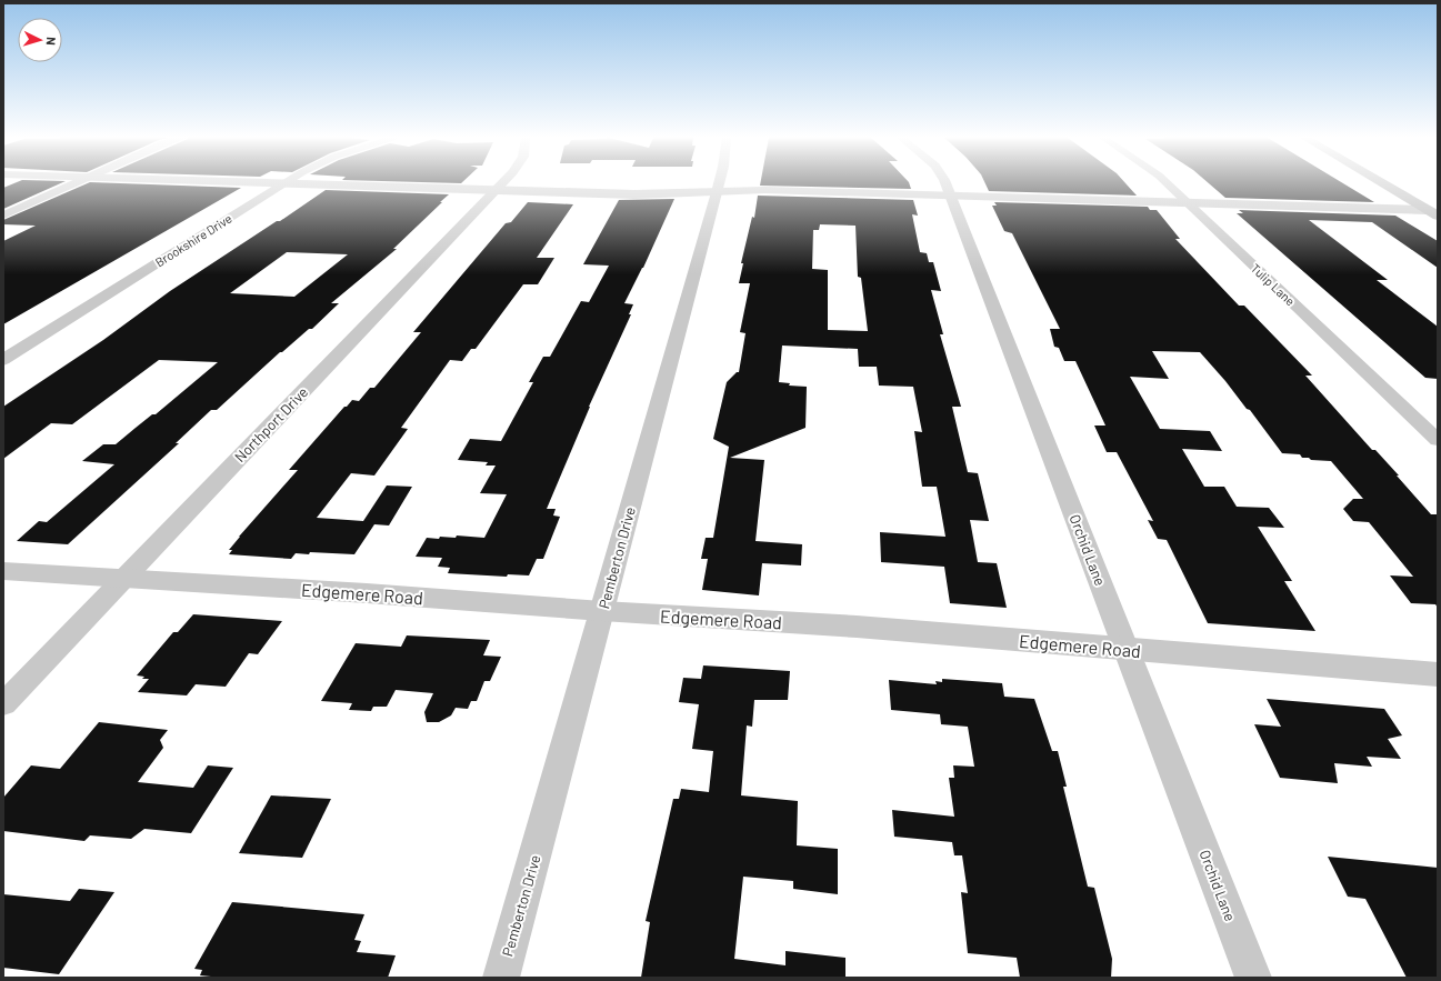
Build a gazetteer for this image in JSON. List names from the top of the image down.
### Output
{
  "streets": {
    "street": [
      "Brookshire Drive",
      "Tulip Lane",
      "Northport Drive",
      "Orchid Lane",
      "Pemberton Drive",
      "Edgemere Road"
    ]
  },
  "crossings": [
    ["Northport Drive", "Edgemere Road"],
    ["Orchid Lane", "Edgemere Road"],
    ["Pemberton Drive", "Edgemere Road"]
  ],
  "north": "right"
}
